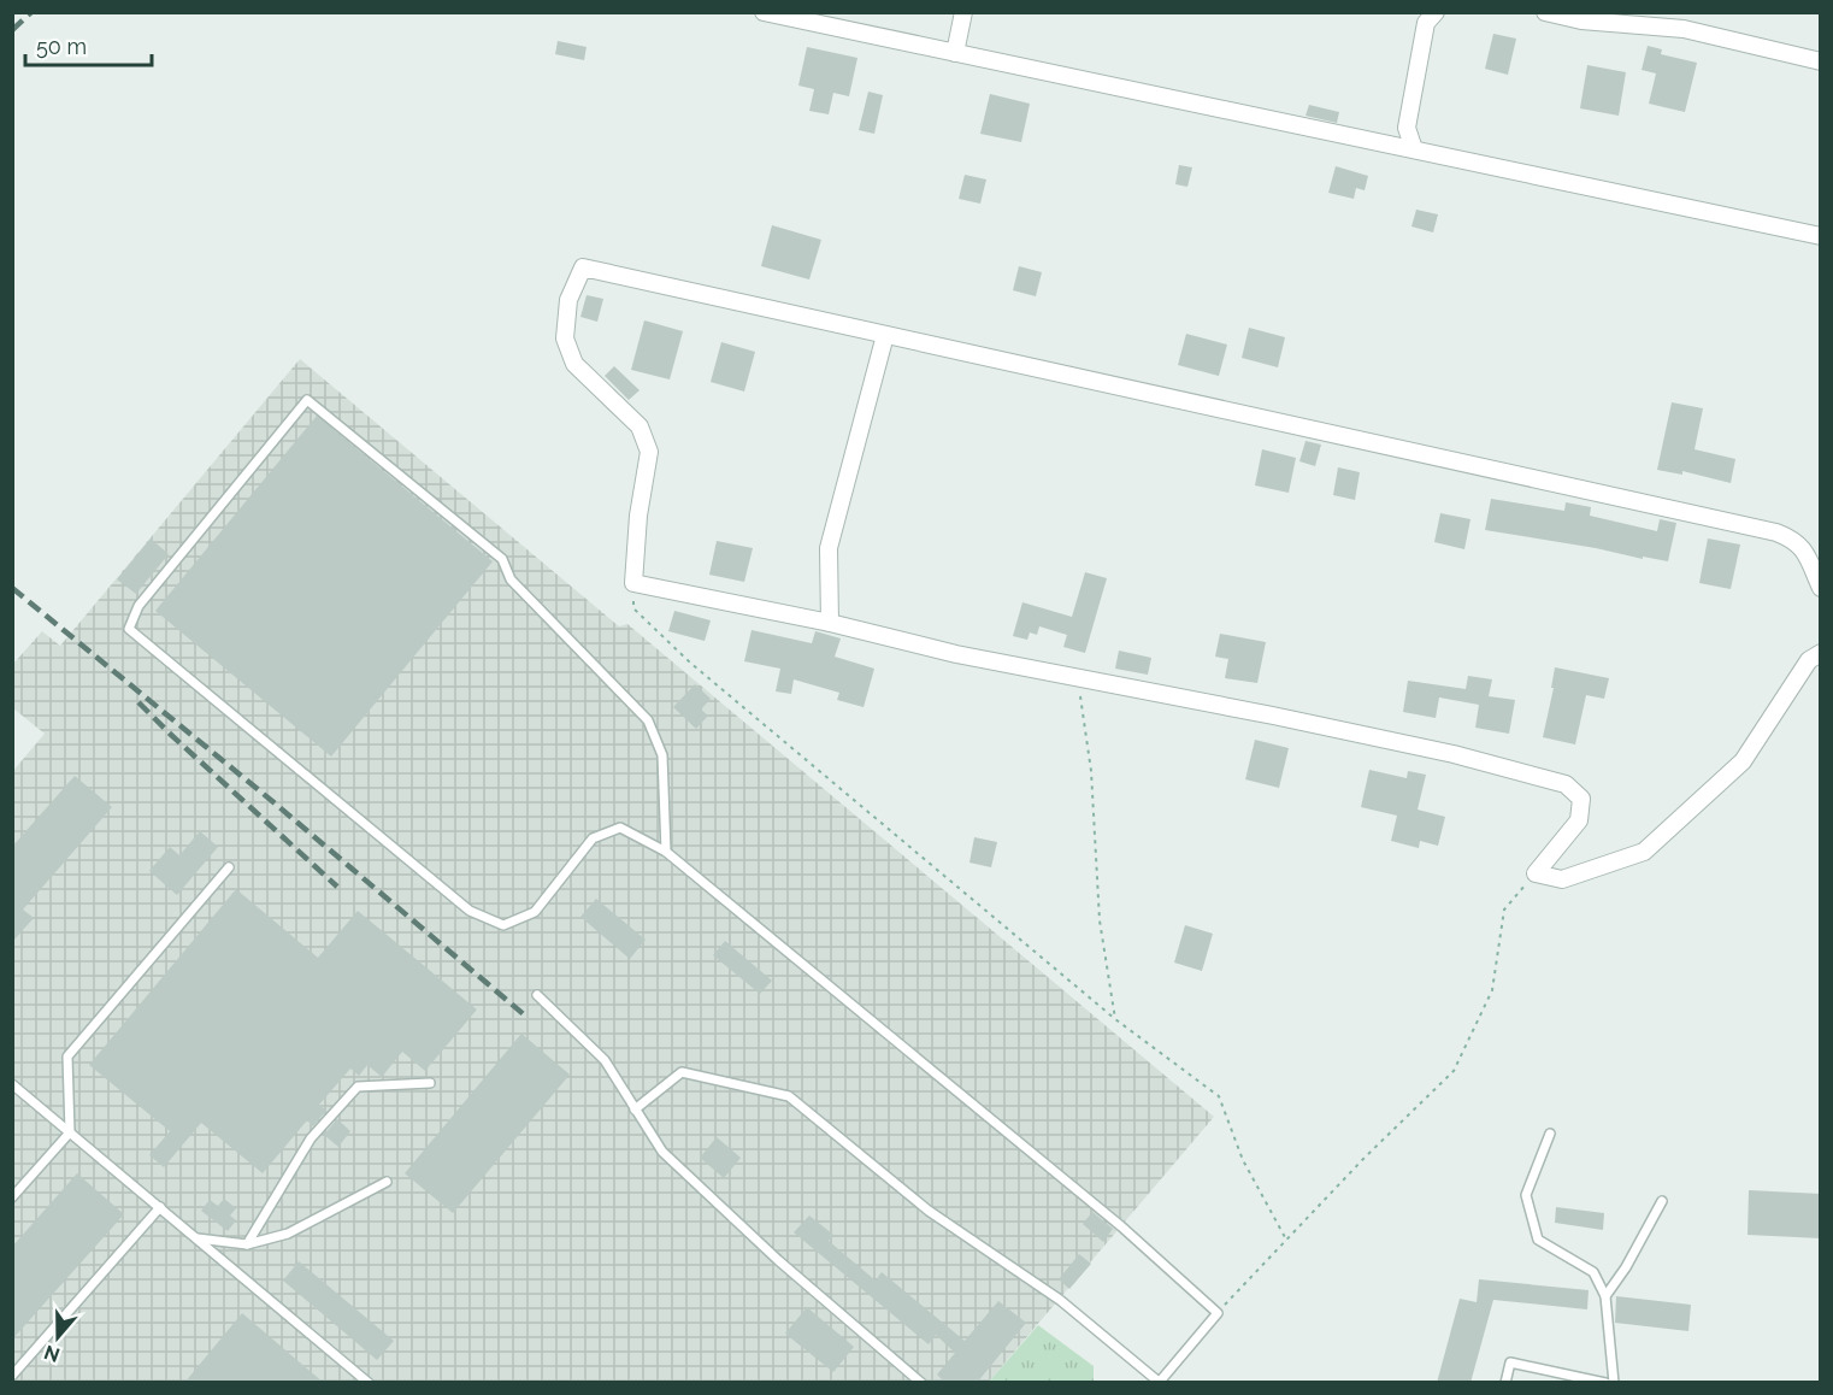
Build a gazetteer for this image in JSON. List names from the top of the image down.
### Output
{
  "scale_bar": "50 m",
  "north": "bottom"
}
